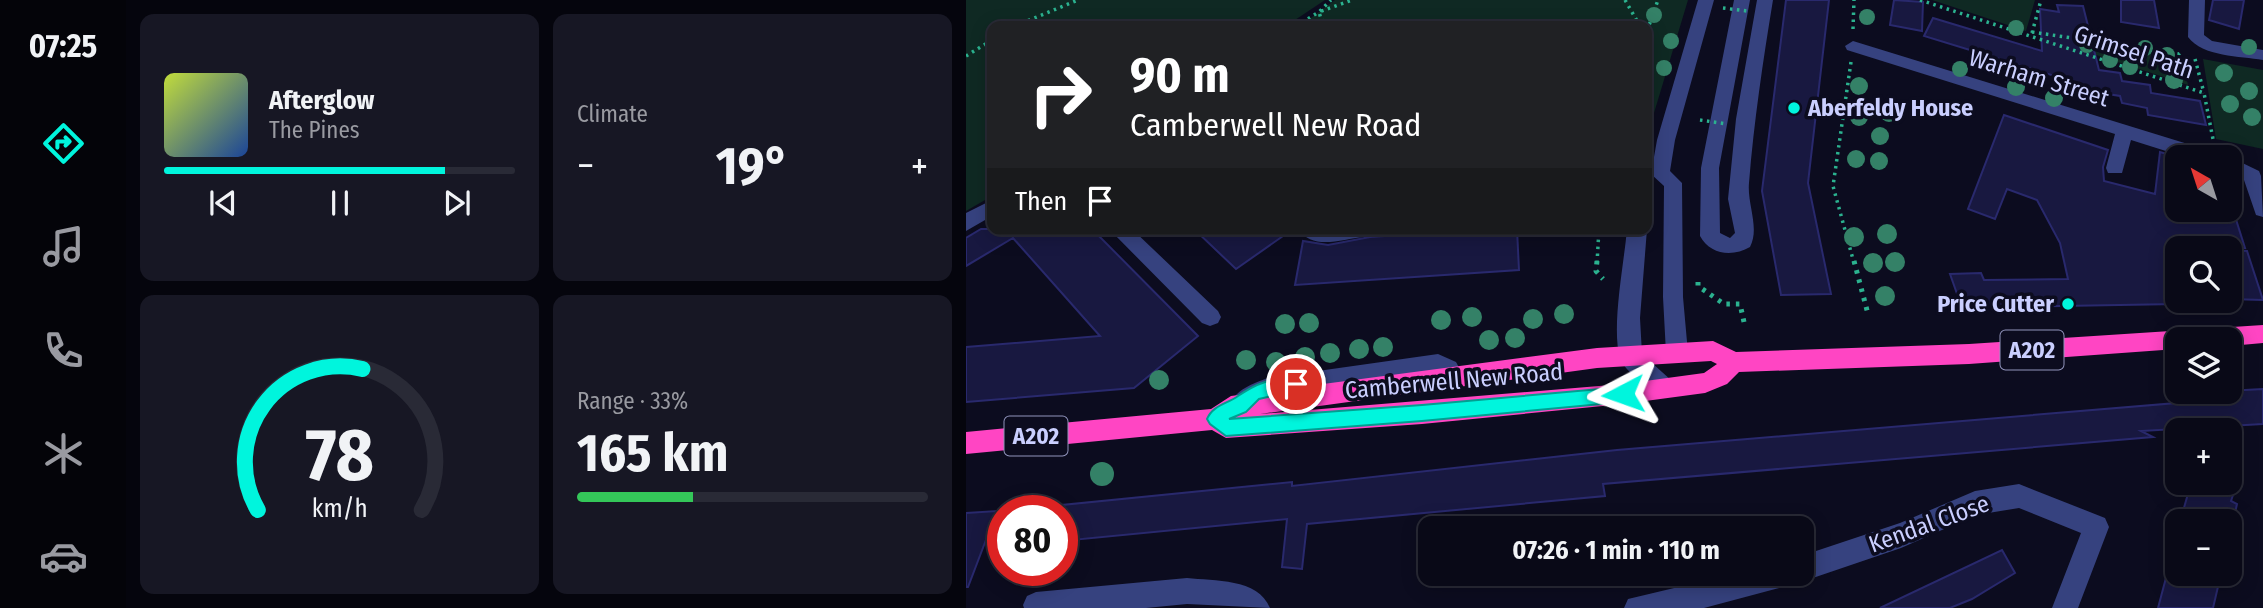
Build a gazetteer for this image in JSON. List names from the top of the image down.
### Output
{
  "streets": {
    "highway": ["A202", "Camberwell New Road"],
    "street": ["Warham Street", "Kendal Close"],
    "path": ["Grimsel Path"]
  },
  "places": ["Aberfeldy House", "Price Cutter"],
  "north": "top left",
  "page": {
    "tabs": "07:25",
    "tile": [
      "Climate",
      ["Range · 33%", "165 km"]
    ],
    "turn": ["90 m", "Camberwell New Road"],
    "song": ["Afterglow", "The Pines"],
    "heat": ["−", "19°", "+"],
    "map_buttons": ["+", "−"],
    "then": "Then",
    "limit": "80",
    "trip": "07:26 · 1 min · 110 m",
    "gauge": ["78", "km/h"]
  }
}
